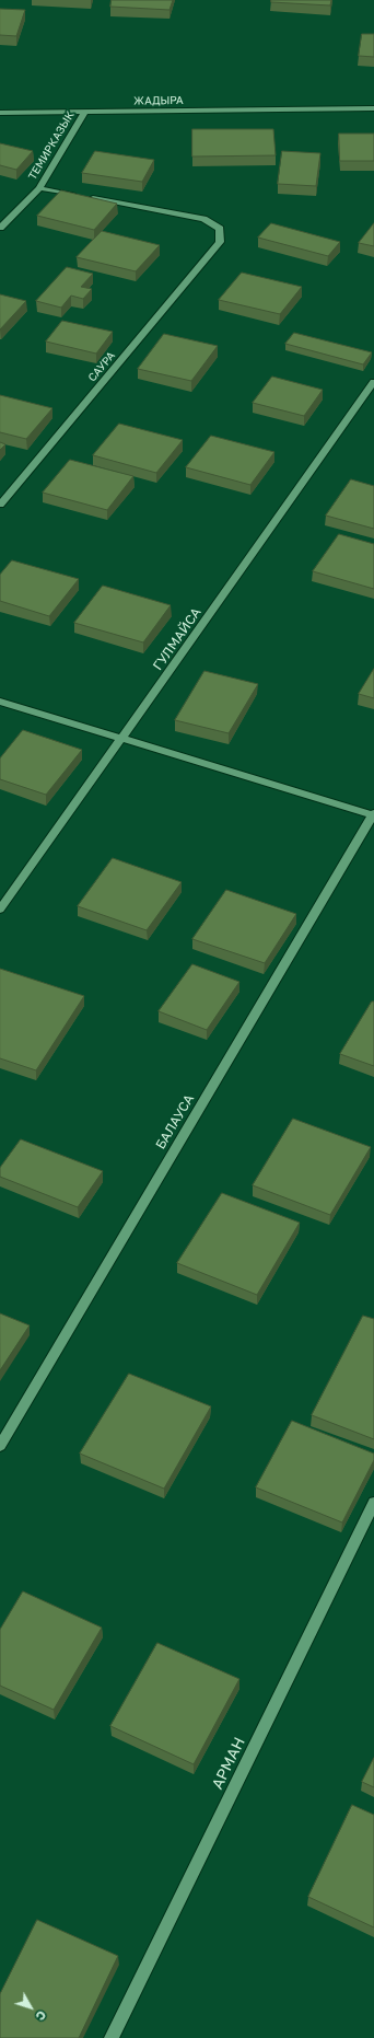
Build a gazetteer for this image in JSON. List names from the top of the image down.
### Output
{
  "streets": {
    "street": [
      "ЖАДЫРА",
      "ТЕМИРКАЗЫК",
      "САУРА",
      "ГУЛМАЙСА",
      "БАЛАУСА",
      "АРМАН"
    ]
  },
  "crossings": [
    ["ЖАДЫРА", "ТЕМИРКАЗЫК"],
    ["ТЕМИРКАЗЫК", "САУРА"]
  ],
  "north": "bottom right"
}
